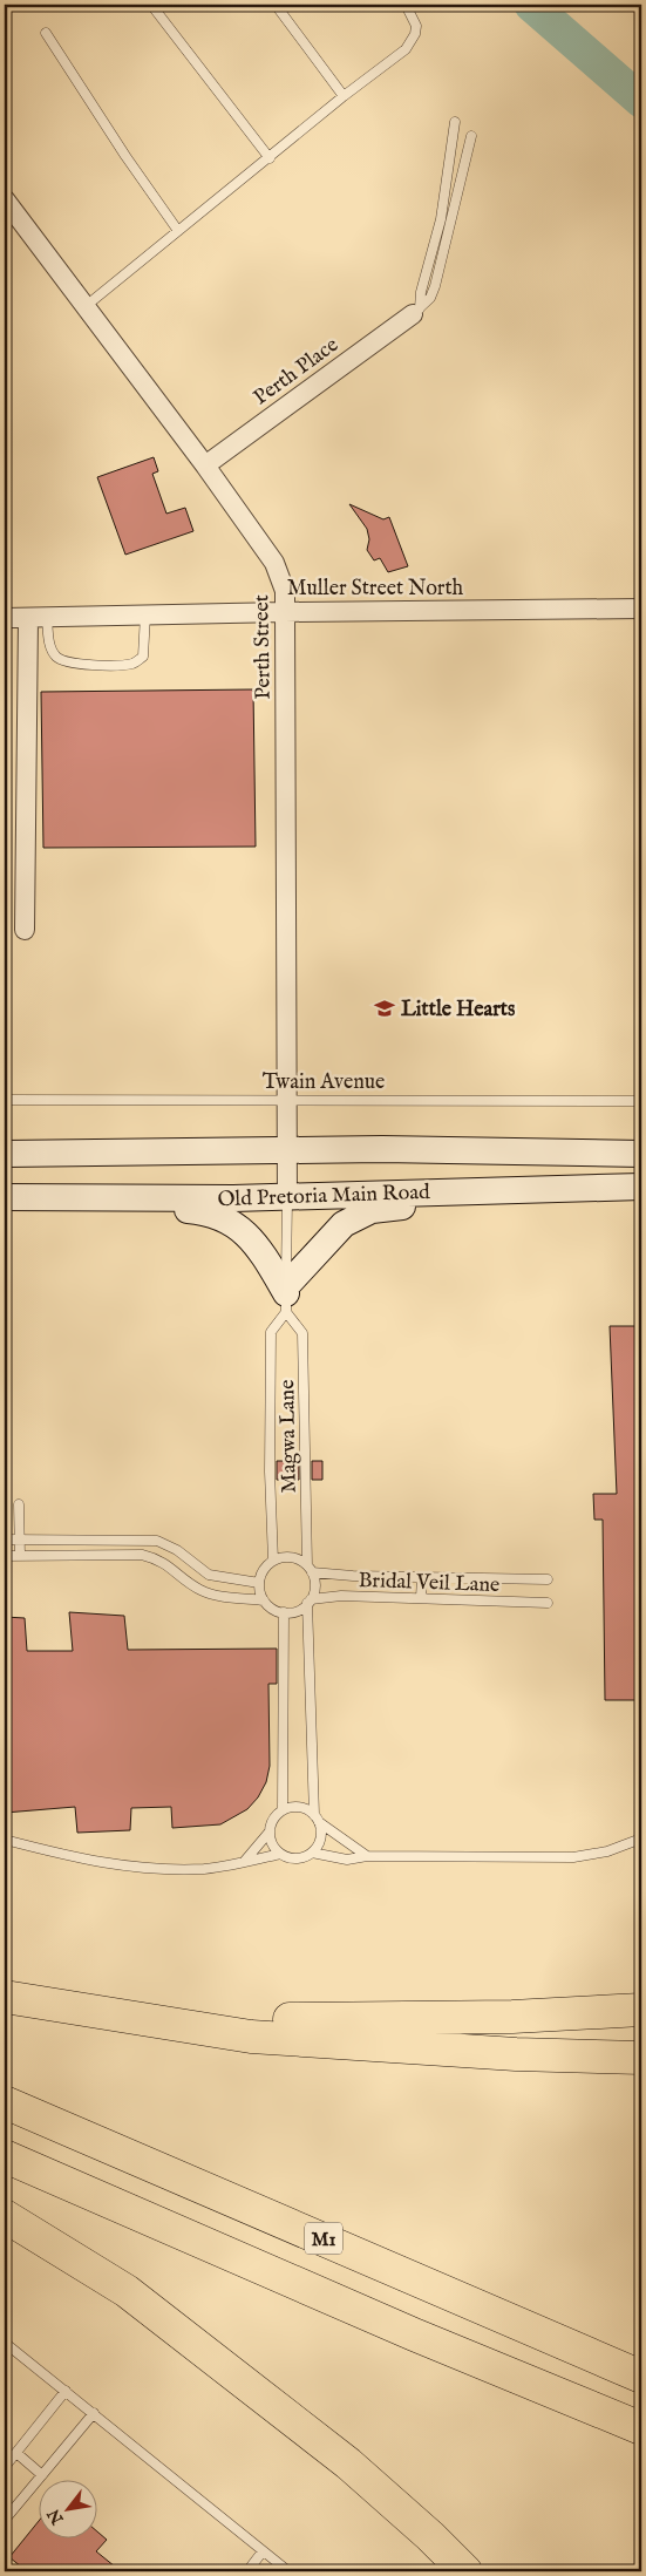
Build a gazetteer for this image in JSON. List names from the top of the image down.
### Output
{
  "streets": {
    "highway": ["M1"],
    "main road": ["Old Pretoria Main Road"],
    "street": ["Perth Place", "Muller Street North", "Perth Street"],
    "lane": ["Twain Avenue", "Magwa Lane", "Bridal Veil Lane"]
  },
  "crossings": [
    ["Perth Place", "Perth Street"],
    ["Muller Street North", "Perth Street"],
    ["Perth Street", "Twain Avenue"],
    ["Perth Street", "Old Pretoria Main Road"],
    ["Magwa Lane", "Bridal Veil Lane"]
  ],
  "places": {
    "school or university": ["Little Hearts"]
  },
  "north": "bottom left"
}
